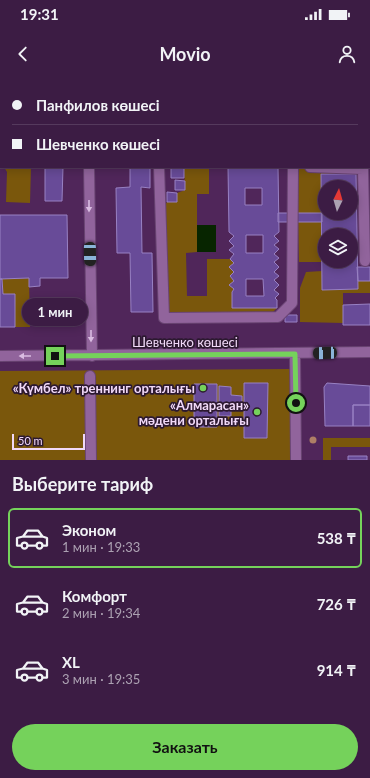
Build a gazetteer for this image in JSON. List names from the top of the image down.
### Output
{
  "streets": {
    "street": ["Шевченко көшесі"]
  },
  "places": ["«Күмбел» треннинг орталығы", "«Алмарасан» мәдени орталығы"],
  "scale_bar": "50 m",
  "north": "top",
  "page": {
    "status": "19:31",
    "header": "Movio",
    "banner": ["Панфилов көшесі", "Шевченко көшесі"],
    "bubble": "1 мин",
    "scale": "50 m",
    "heading": "Выберите тариф",
    "list": [
      {
        "name": "Эконом",
        "note": "1 мин · 19:33",
        "value": "538 ₸"
      },
      {
        "name": "Комфорт",
        "note": "2 мин · 19:34",
        "value": "726 ₸"
      },
      {
        "name": "XL",
        "note": "3 мин · 19:35",
        "value": "914 ₸"
      }
    ],
    "buttons": "Заказать"
  }
}
